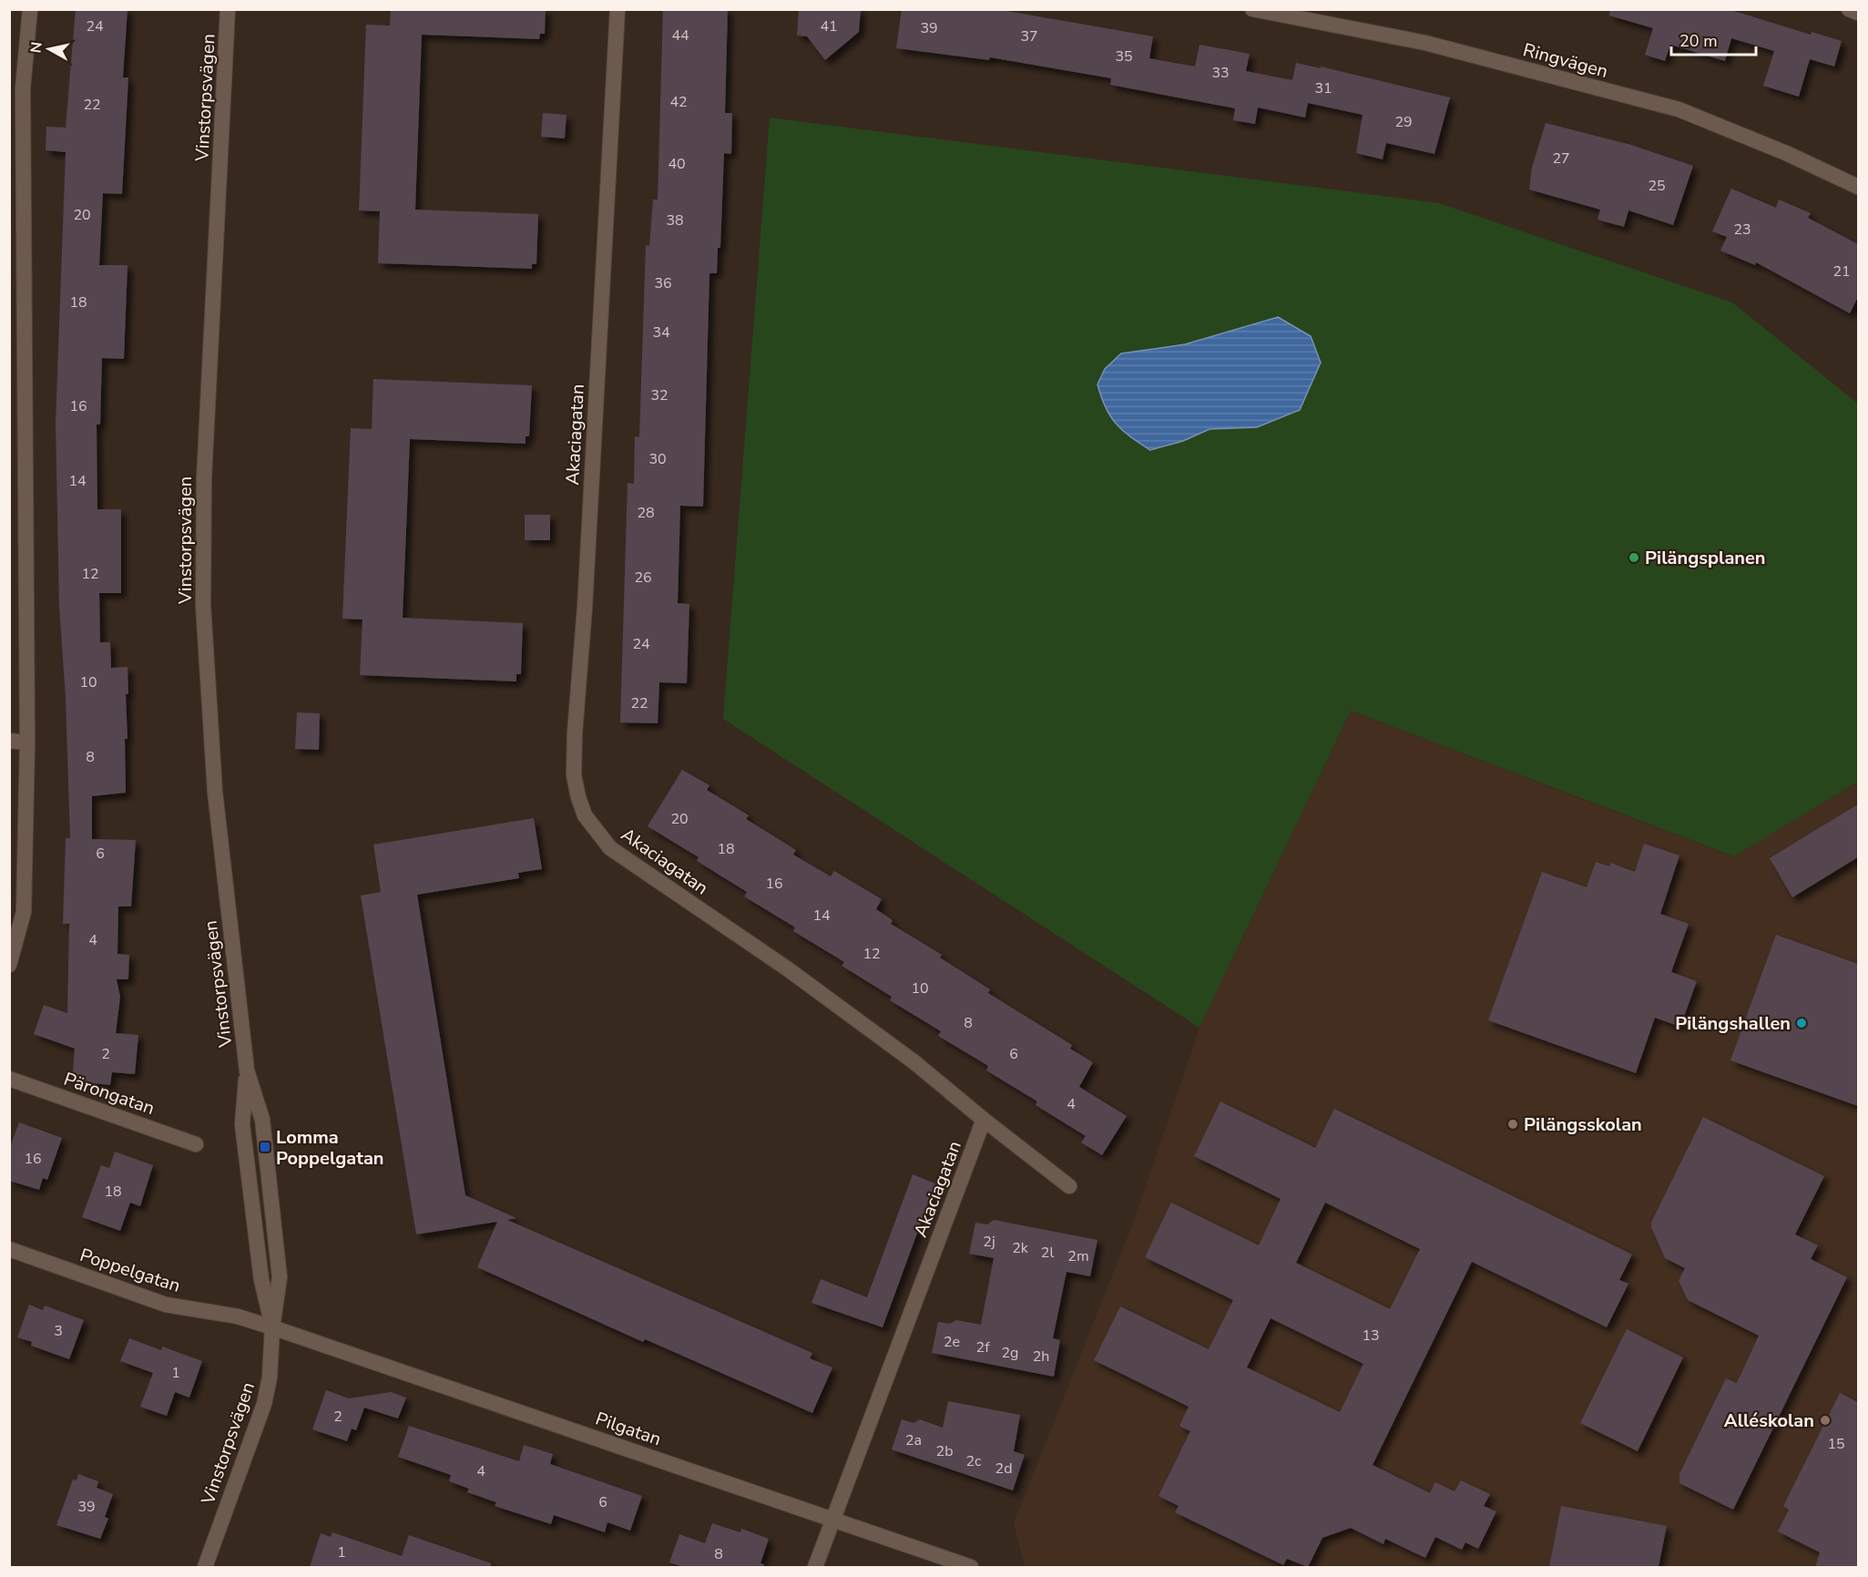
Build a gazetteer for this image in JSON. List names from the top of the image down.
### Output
{
  "streets": {
    "street": [
      "Ringvägen",
      "Vinstorpsvägen",
      "Akaciagatan",
      "Pärongatan",
      "Poppelgatan",
      "Pilgatan"
    ]
  },
  "crossings": [
    ["Vinstorpsvägen", "Poppelgatan"],
    ["Vinstorpsvägen", "Pilgatan"],
    ["Akaciagatan", "Pilgatan"],
    ["Poppelgatan", "Pilgatan"]
  ],
  "places": {
    "other": [
      "Pilängsplanen",
      "Pilängshallen",
      "Pilängsskolan",
      "Alléskolan"
    ],
    "transit": ["Lomma Poppelgatan"]
  },
  "house_numbers": [
    "24",
    "41",
    "39",
    "44",
    "37",
    "35",
    "33",
    "31",
    "42",
    "22",
    "29",
    "27",
    "40",
    "25",
    "20",
    "38",
    "23",
    "21",
    "36",
    "18",
    "34",
    "32",
    "16",
    "30",
    "14",
    "28",
    "12",
    "26",
    "24",
    "10",
    "22",
    "8",
    "20",
    "18",
    "6",
    "16",
    "14",
    "4",
    "12",
    "10",
    "8",
    "2",
    "6",
    "4",
    "16",
    "18",
    "2j",
    "2k",
    "2l",
    "2m",
    "3",
    "13",
    "2e",
    "2f",
    "2g",
    "2h",
    "1",
    "2",
    "2a",
    "15",
    "2b",
    "2c",
    "2d",
    "4",
    "6",
    "39",
    "1",
    "8"
  ],
  "scale_bar": "20 m",
  "north": "left"
}
